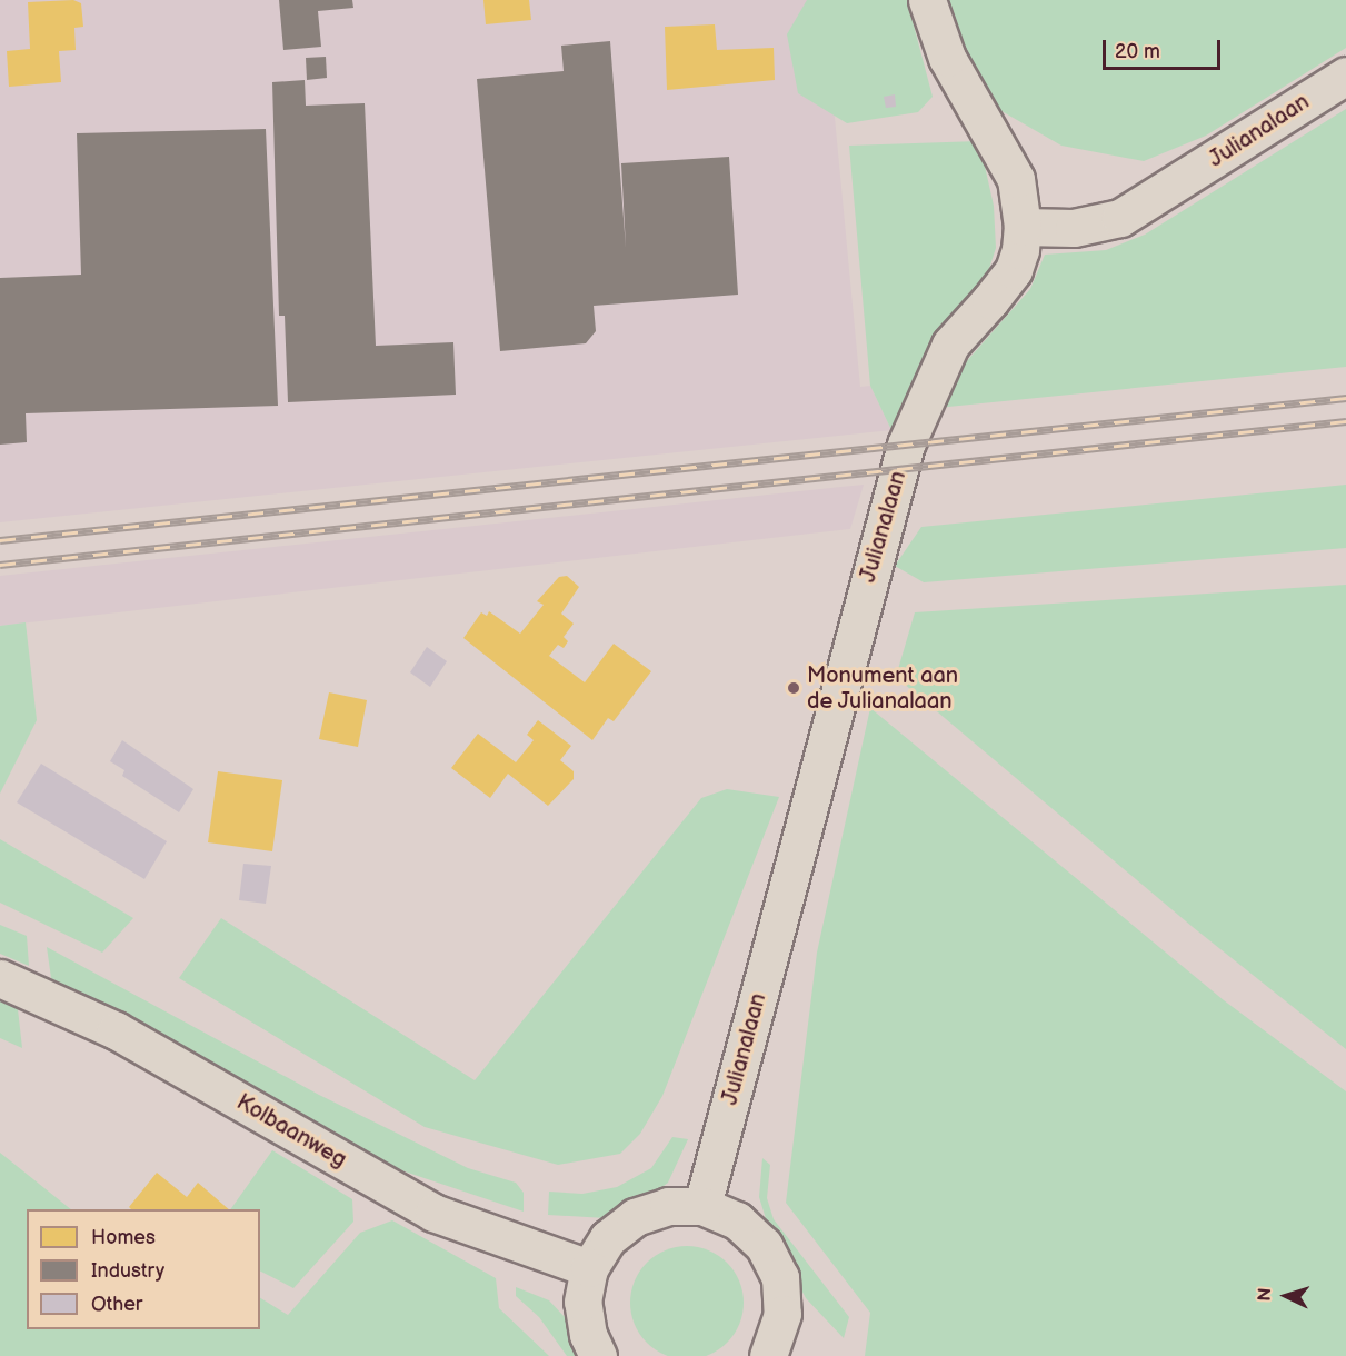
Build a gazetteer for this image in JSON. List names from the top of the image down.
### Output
{
  "streets": {
    "street": ["Julianalaan", "Kolbaanweg"]
  },
  "places": ["Monument aan de Julianalaan"],
  "legend": ["Homes", "Industry", "Other"],
  "scale_bar": "20 m",
  "north": "left"
}
